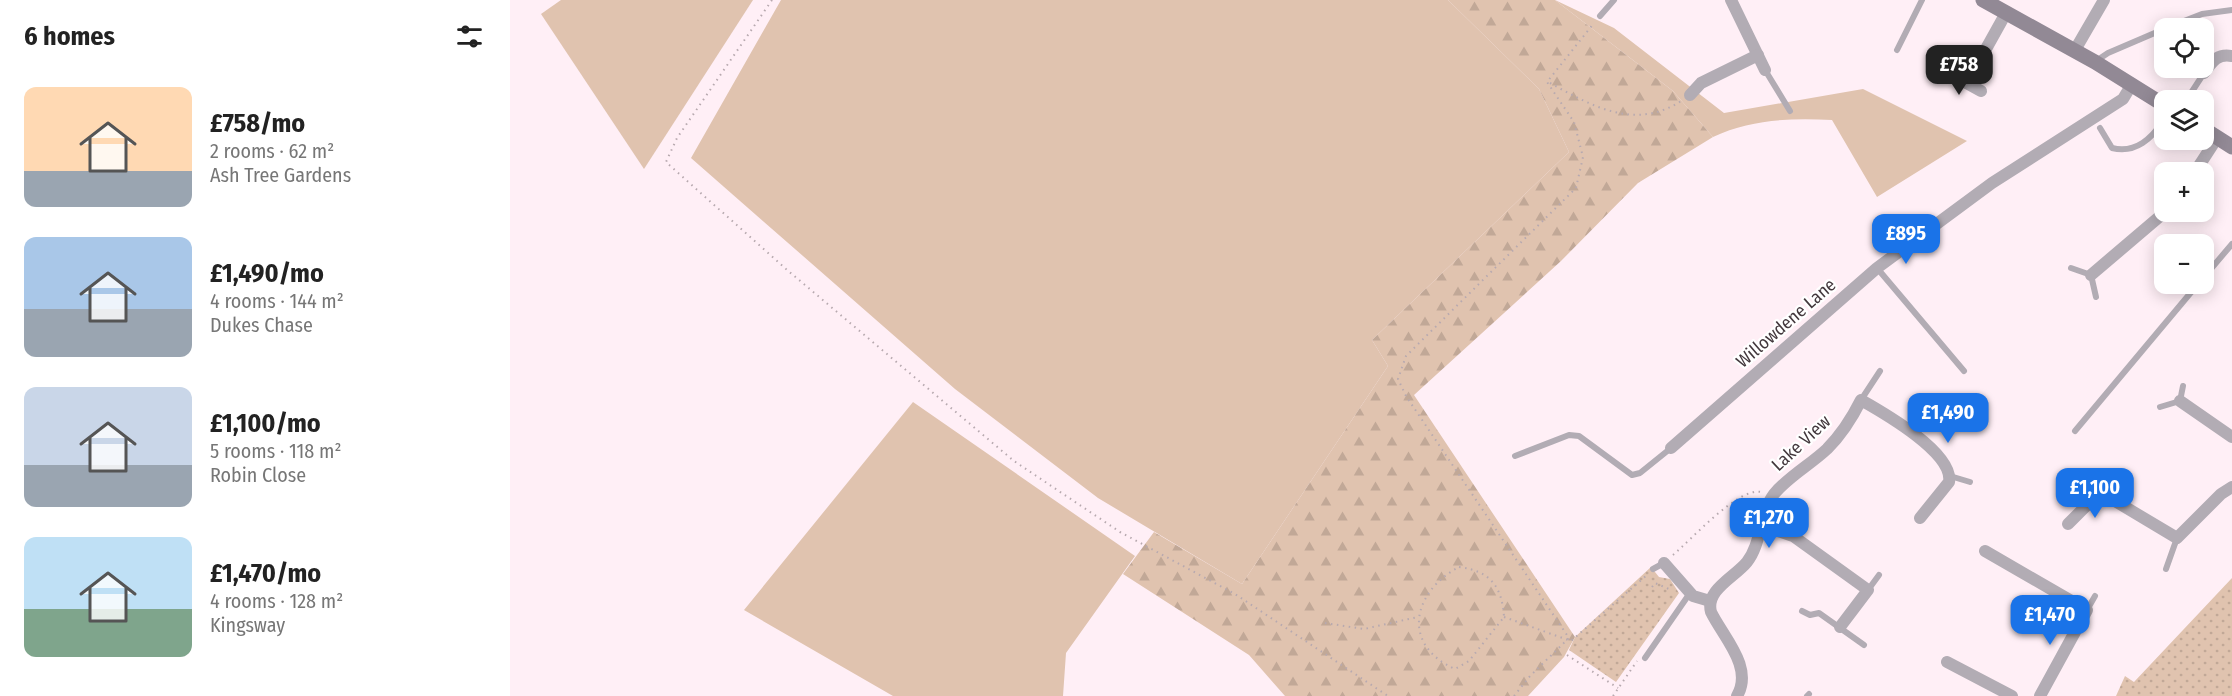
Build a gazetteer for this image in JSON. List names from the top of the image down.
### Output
{
  "streets": {
    "street": ["Willowdene Lane", "Lake View"]
  },
  "page": {
    "heading": "6 homes",
    "map_buttons": ["+", "−"],
    "price": [
      "£758",
      "£895",
      "£1,490",
      "£1,100",
      "£1,270",
      "£1,470"
    ],
    "list": [
      {
        "name": "£758/mo",
        "note": "2 rooms · 62 m² · Ash Tree Gardens"
      },
      {
        "name": "£1,490/mo",
        "note": "4 rooms · 144 m² · Dukes Chase"
      },
      {
        "name": "£1,100/mo",
        "note": "5 rooms · 118 m² · Robin Close"
      },
      {
        "name": "£1,470/mo",
        "note": "4 rooms · 128 m² · Kingsway"
      }
    ]
  }
}
